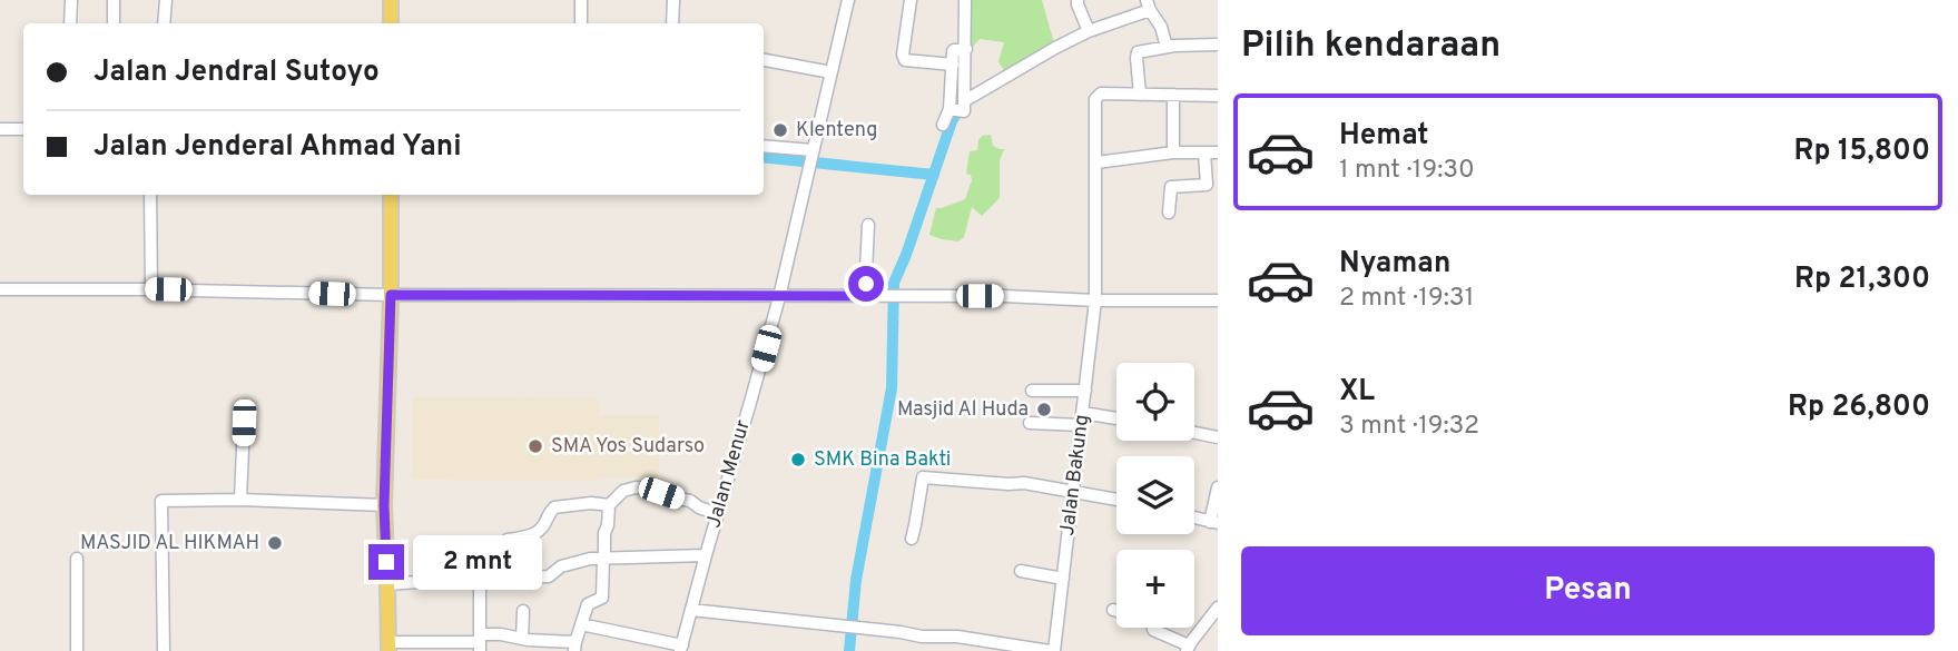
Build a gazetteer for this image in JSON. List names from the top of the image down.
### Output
{
  "streets": {
    "street": ["Jalan Menur", "Jalan Bakung"]
  },
  "places": [
    "Klenteng",
    "Masjid Al Huda",
    "SMA Yos Sudarso",
    "SMK Bina Bakti",
    "MASJID AL HIKMAH"
  ],
  "page": {
    "heading": "Pilih kendaraan",
    "banner": ["Jalan Jendral Sutoyo", "Jalan Jenderal Ahmad Yani"],
    "list": [
      {
        "name": "Hemat",
        "note": "1 mnt · 19:30",
        "value": "Rp 15,800"
      },
      {
        "name": "Nyaman",
        "note": "2 mnt · 19:31",
        "value": "Rp 21,300"
      },
      {
        "name": "XL",
        "note": "3 mnt · 19:32",
        "value": "Rp 26,800"
      }
    ],
    "map_buttons": "+",
    "buttons": "Pesan",
    "bubble": "2 mnt"
  }
}
